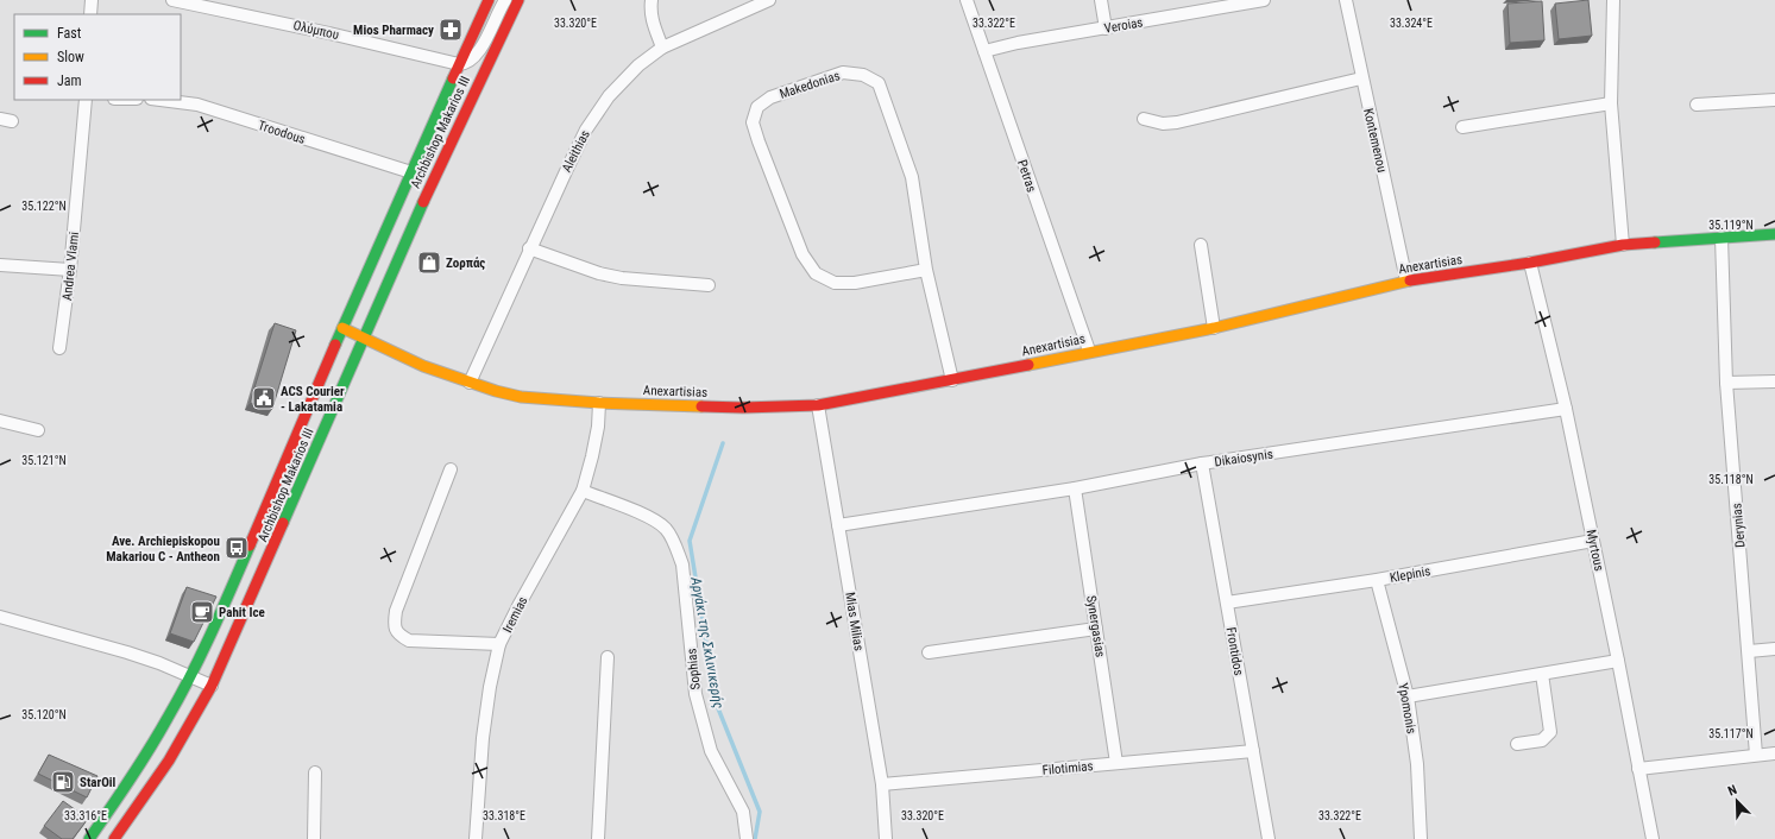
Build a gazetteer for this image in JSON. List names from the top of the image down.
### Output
{
  "streets": {
    "main road": ["Archbishop Makarios III", "Anexartisias"],
    "street": [
      "Veroias",
      "Ολύμπου",
      "Makedonias",
      "Troodous",
      "Kontemenou",
      "Aleithias",
      "Petras",
      "Andrea Vlami",
      "Dikaiosynis",
      "Derynias",
      "Myrtous",
      "Klepinis",
      "Iremias",
      "Mias Milias",
      "Synergasias",
      "Frontidos",
      "Sophias",
      "Ypomonis",
      "Filotimias"
    ]
  },
  "crossings": [
    ["Veroias", "Petras"],
    ["Ολύμπου", "Archbishop Makarios III"],
    ["Makedonias", "Anexartisias"],
    ["Troodous", "Archbishop Makarios III"],
    ["Archbishop Makarios III", "Anexartisias"],
    ["Kontemenou", "Anexartisias"],
    ["Aleithias", "Anexartisias"],
    ["Petras", "Anexartisias"],
    ["Anexartisias", "Derynias"],
    ["Anexartisias", "Myrtous"],
    ["Anexartisias", "Iremias"],
    ["Anexartisias", "Mias Milias"],
    ["Dikaiosynis", "Myrtous"],
    ["Dikaiosynis", "Mias Milias"],
    ["Dikaiosynis", "Synergasias"],
    ["Dikaiosynis", "Frontidos"],
    ["Myrtous", "Klepinis"],
    ["Klepinis", "Frontidos"],
    ["Klepinis", "Ypomonis"],
    ["Iremias", "Sophias"],
    ["Mias Milias", "Filotimias"],
    ["Synergasias", "Filotimias"],
    ["Frontidos", "Filotimias"]
  ],
  "water": ["Αργάκι της Σκλινικερής"],
  "places": {
    "pharmacy": ["Mios Pharmacy"],
    "shop": ["Ζορπάς"],
    "public building": ["ACS Courier - Lakatamia"],
    "bus stop": ["Ave. Archiepiskopou Makariou C - Antheon"],
    "cafe": ["Pahit Ice"],
    "fuel station": ["StarOil"]
  },
  "legend": ["Fast", "Slow", "Jam"],
  "north": "top left",
  "coordinates": [
    "33.320°E",
    "33.322°E",
    "33.324°E",
    "35.122°N",
    "35.119°N",
    "35.121°N",
    "35.118°N",
    "35.120°N",
    "35.117°N",
    "33.316°E",
    "33.318°E"
  ]
}
